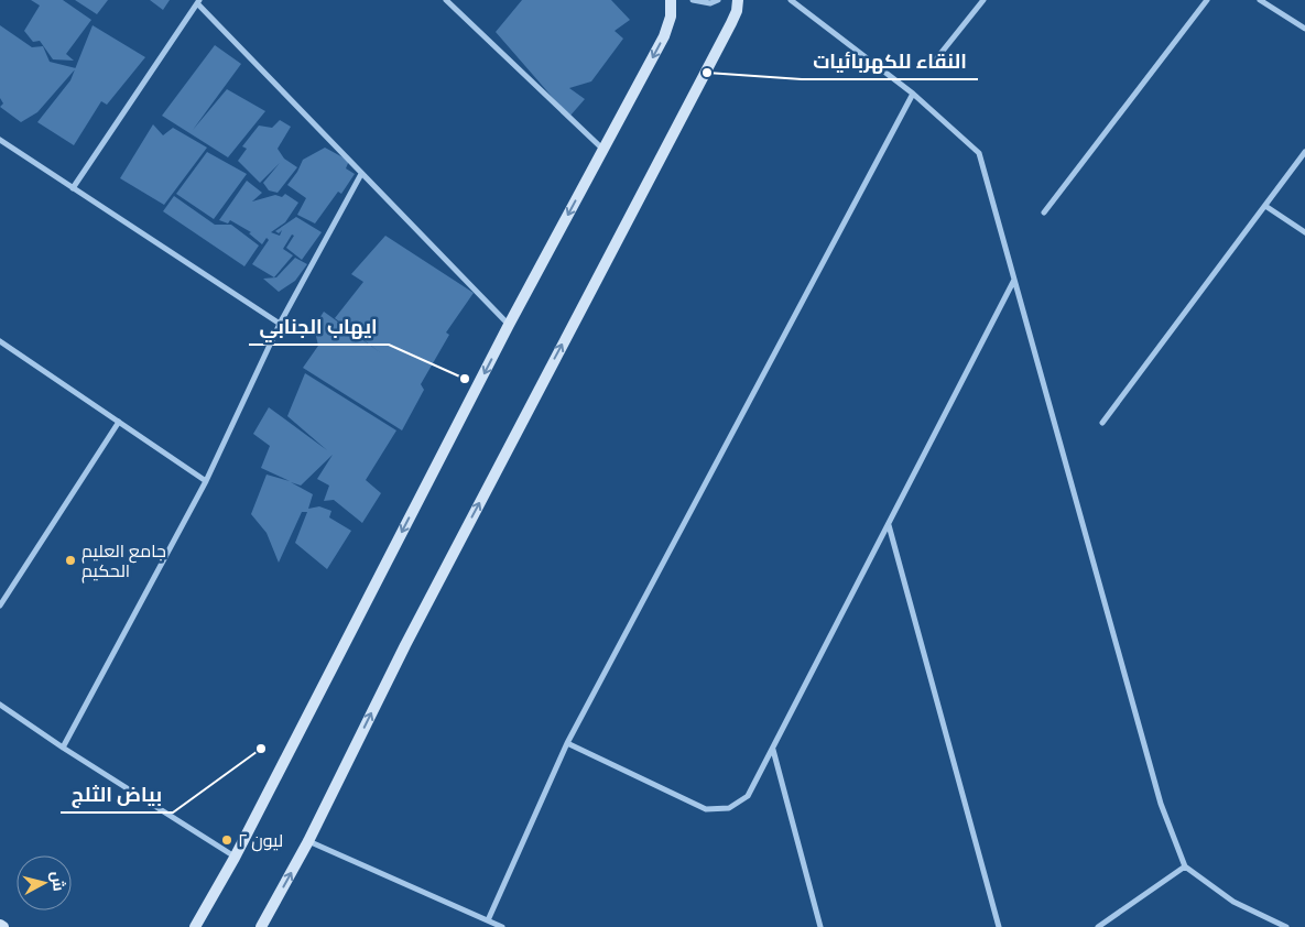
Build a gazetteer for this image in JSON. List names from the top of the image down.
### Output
{
  "places": [
    "النقاء للكهربائيات",
    "ايهاب الجنابي",
    "جامع العليم الحكيم",
    "بياض الثلج",
    "ليون ٢"
  ],
  "north": "right"
}
